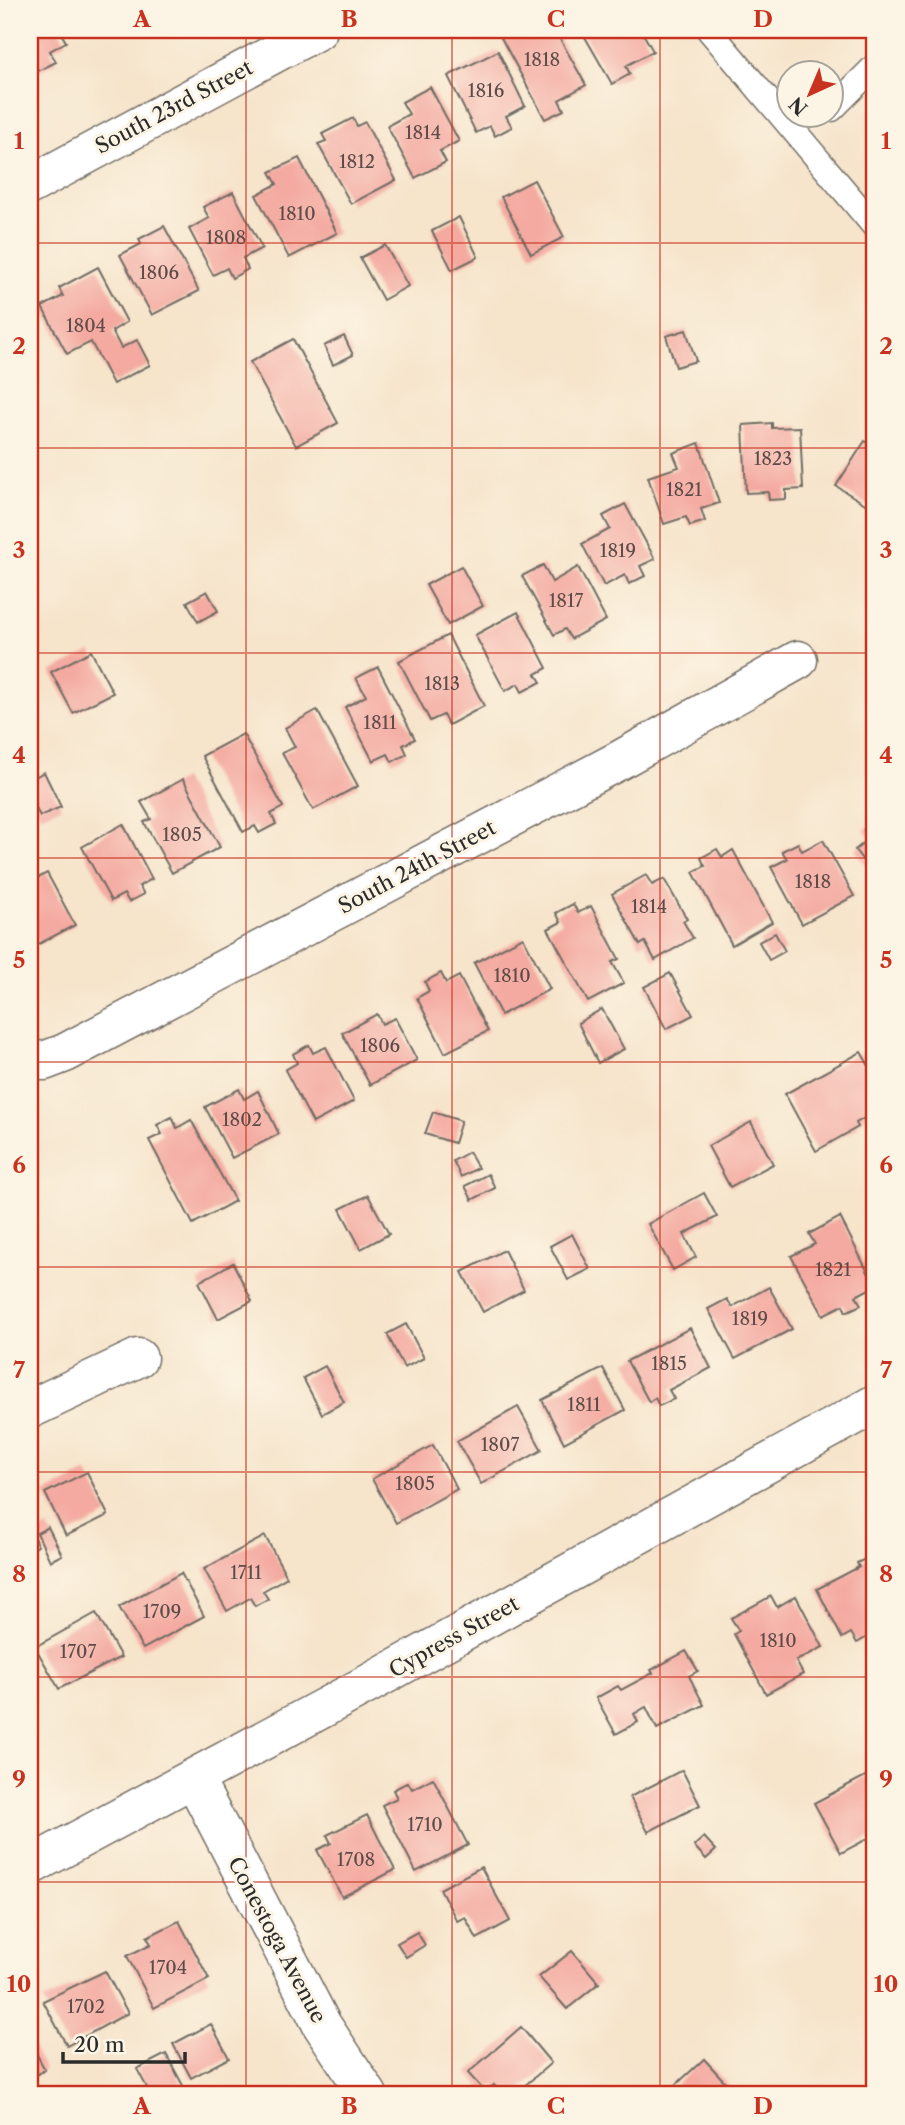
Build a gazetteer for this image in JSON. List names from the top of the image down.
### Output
{
  "streets": {
    "street": [
      "South 23rd Street",
      "South 24th Street",
      "Cypress Street",
      "Conestoga Avenue"
    ]
  },
  "crossings": [
    ["Cypress Street", "Conestoga Avenue"]
  ],
  "house_numbers": [
    "1818",
    "1816",
    "1814",
    "1812",
    "1810",
    "1808",
    "1806",
    "1804",
    "1823",
    "1821",
    "1819",
    "1817",
    "1813",
    "1811",
    "1805",
    "1818",
    "1814",
    "1810",
    "1806",
    "1802",
    "1821",
    "1819",
    "1815",
    "1811",
    "1807",
    "1805",
    "1711",
    "1709",
    "1810",
    "1707",
    "1710",
    "1708",
    "1704",
    "1702"
  ],
  "scale_bar": "20 m",
  "north": "bottom left",
  "grid": {
    "columns": [
      "A",
      "B",
      "C",
      "D"
    ],
    "rows": [
      "1",
      "2",
      "3",
      "4",
      "5",
      "6",
      "7",
      "8",
      "9",
      "10"
    ]
  }
}
